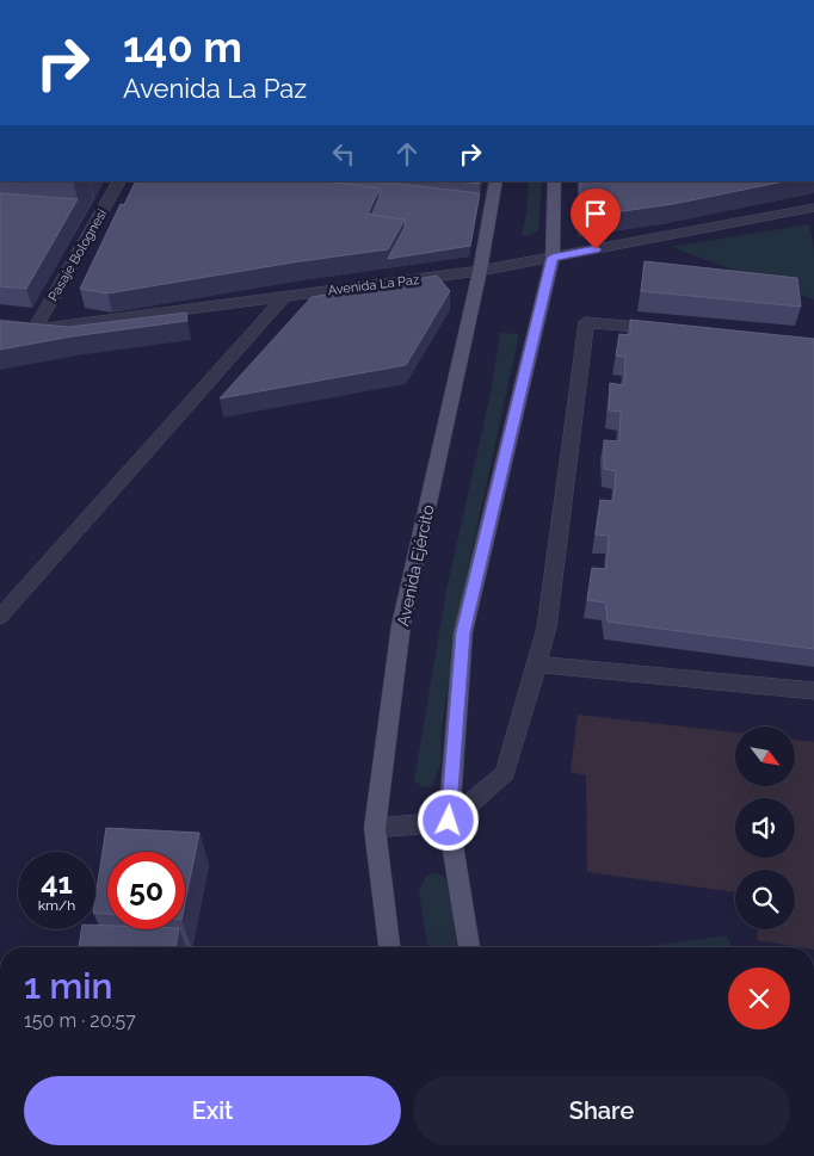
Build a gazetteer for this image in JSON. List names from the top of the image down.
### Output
{
  "streets": {
    "main road": ["Avenida Ejército"],
    "street": ["Pasaje Bolognesi", "Avenida La Paz"]
  },
  "crossings": [
    ["Pasaje Bolognesi", "Avenida La Paz"],
    ["Avenida La Paz", "Avenida Ejército"]
  ],
  "north": "bottom right",
  "page": {
    "turn": ["140 m", "Avenida La Paz"],
    "speed": "41 km/h",
    "limit": "50",
    "heading": ["1 min", "150 m · 20:57"],
    "buttons": ["Exit", "Share"]
  }
}
